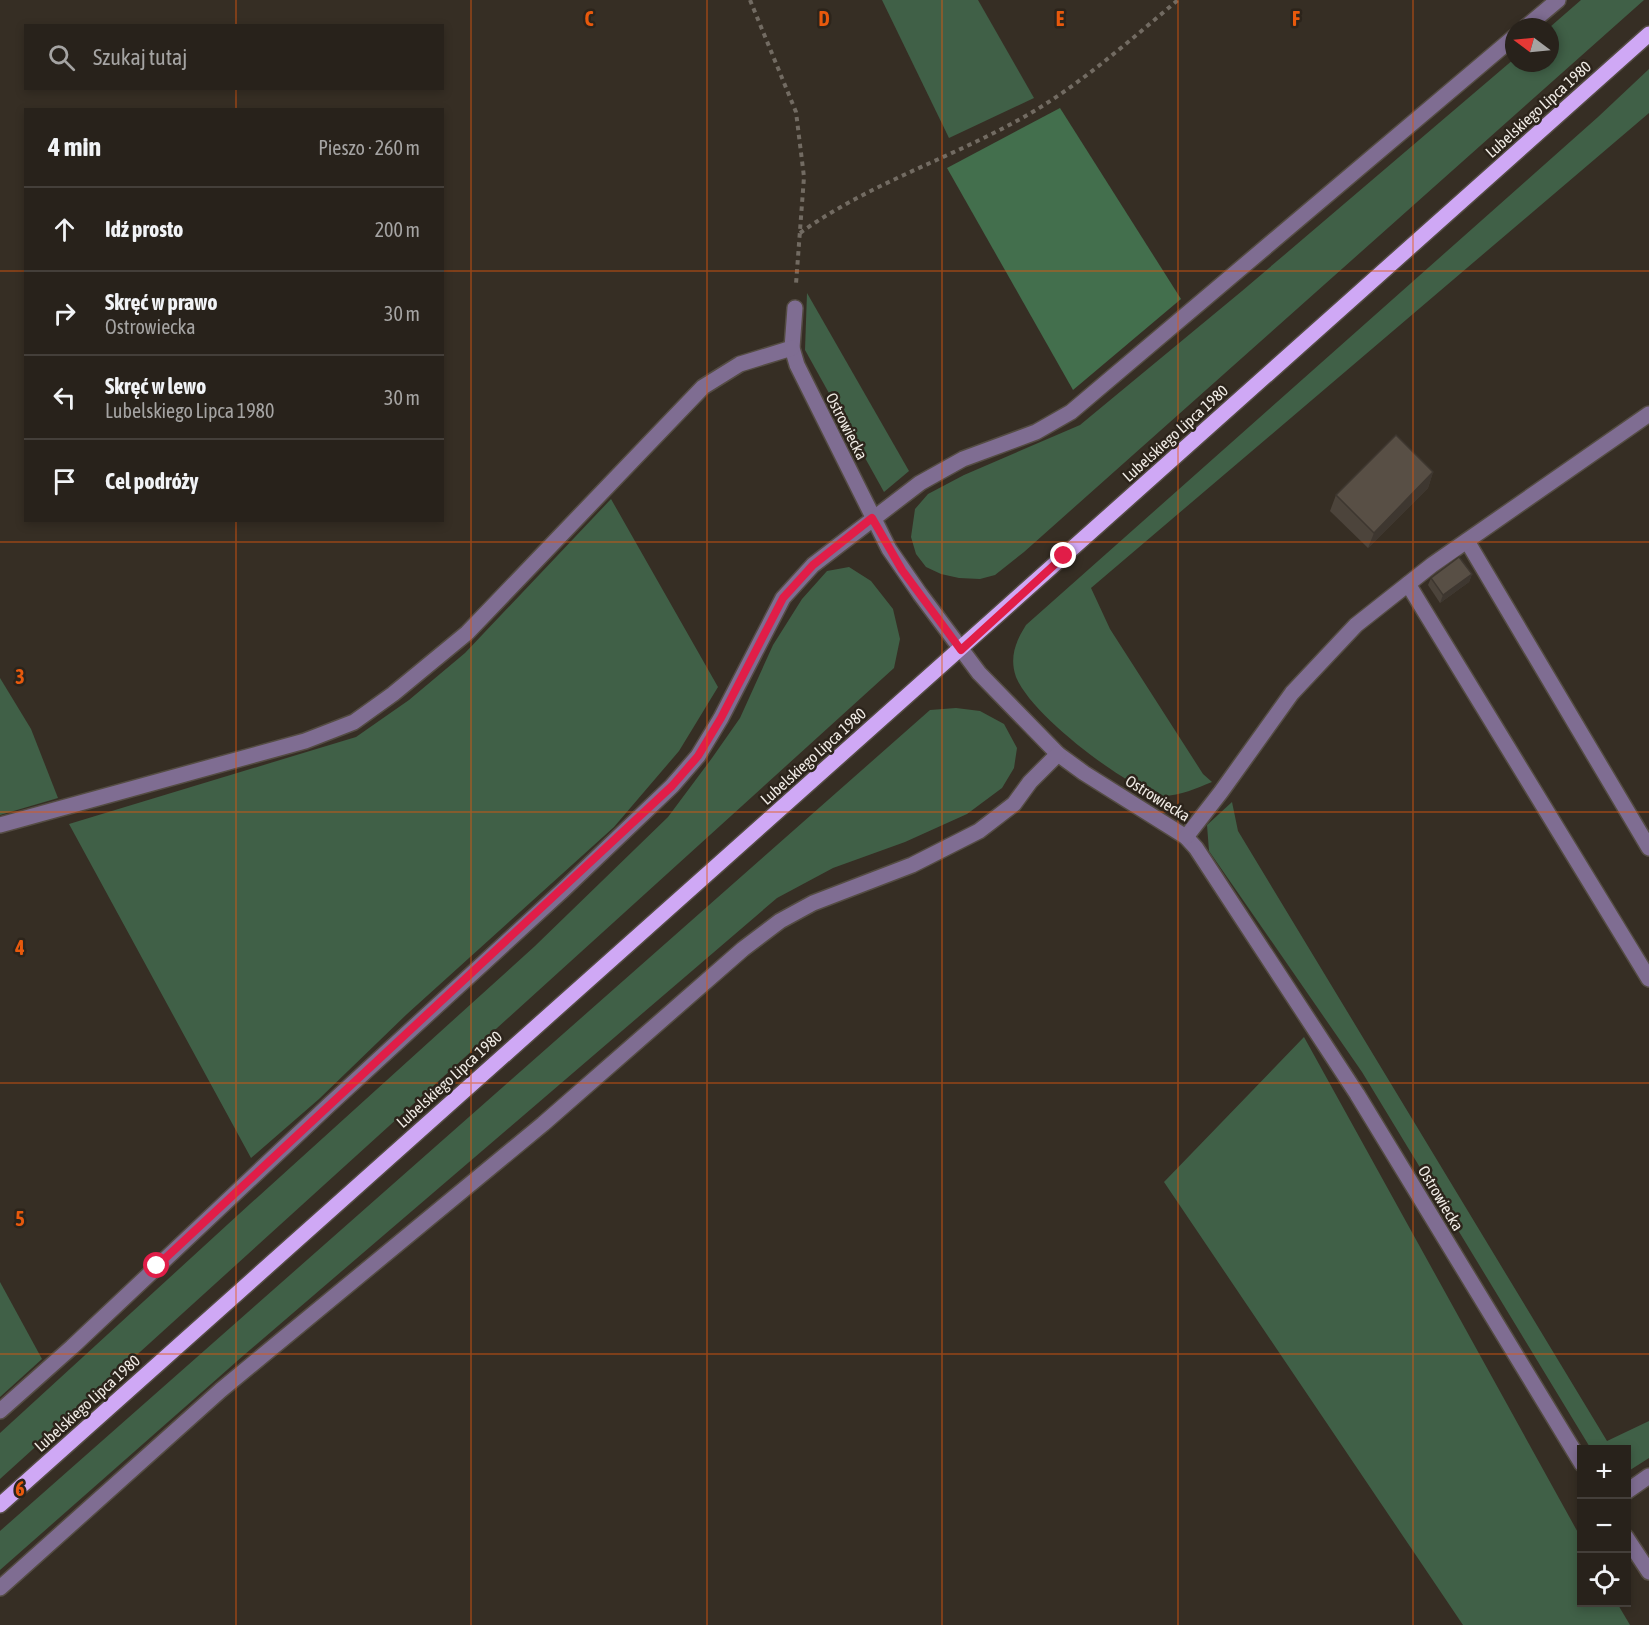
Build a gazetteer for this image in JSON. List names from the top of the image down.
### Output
{
  "streets": {
    "main road": ["Lubelskiego Lipca 1980"],
    "street": ["Ostrowiecka"]
  },
  "crossings": [
    ["Lubelskiego Lipca 1980", "Ostrowiecka"]
  ],
  "north": "left",
  "page": {
    "search": "Szukaj tutaj",
    "heading": ["4 min", "Pieszo · 260 m"],
    "list": [
      ["Idź prosto", "200 m"],
      ["Skręć w prawo", "Ostrowiecka", "30 m"],
      ["Skręć w lewo", "Lubelskiego Lipca 1980", "30 m"],
      "Cel podróży"
    ],
    "map_buttons": ["+", "−"]
  },
  "grid": {
    "columns": [
      "C",
      "D",
      "E",
      "F"
    ],
    "rows": [
      "3",
      "4",
      "5",
      "6"
    ]
  }
}
